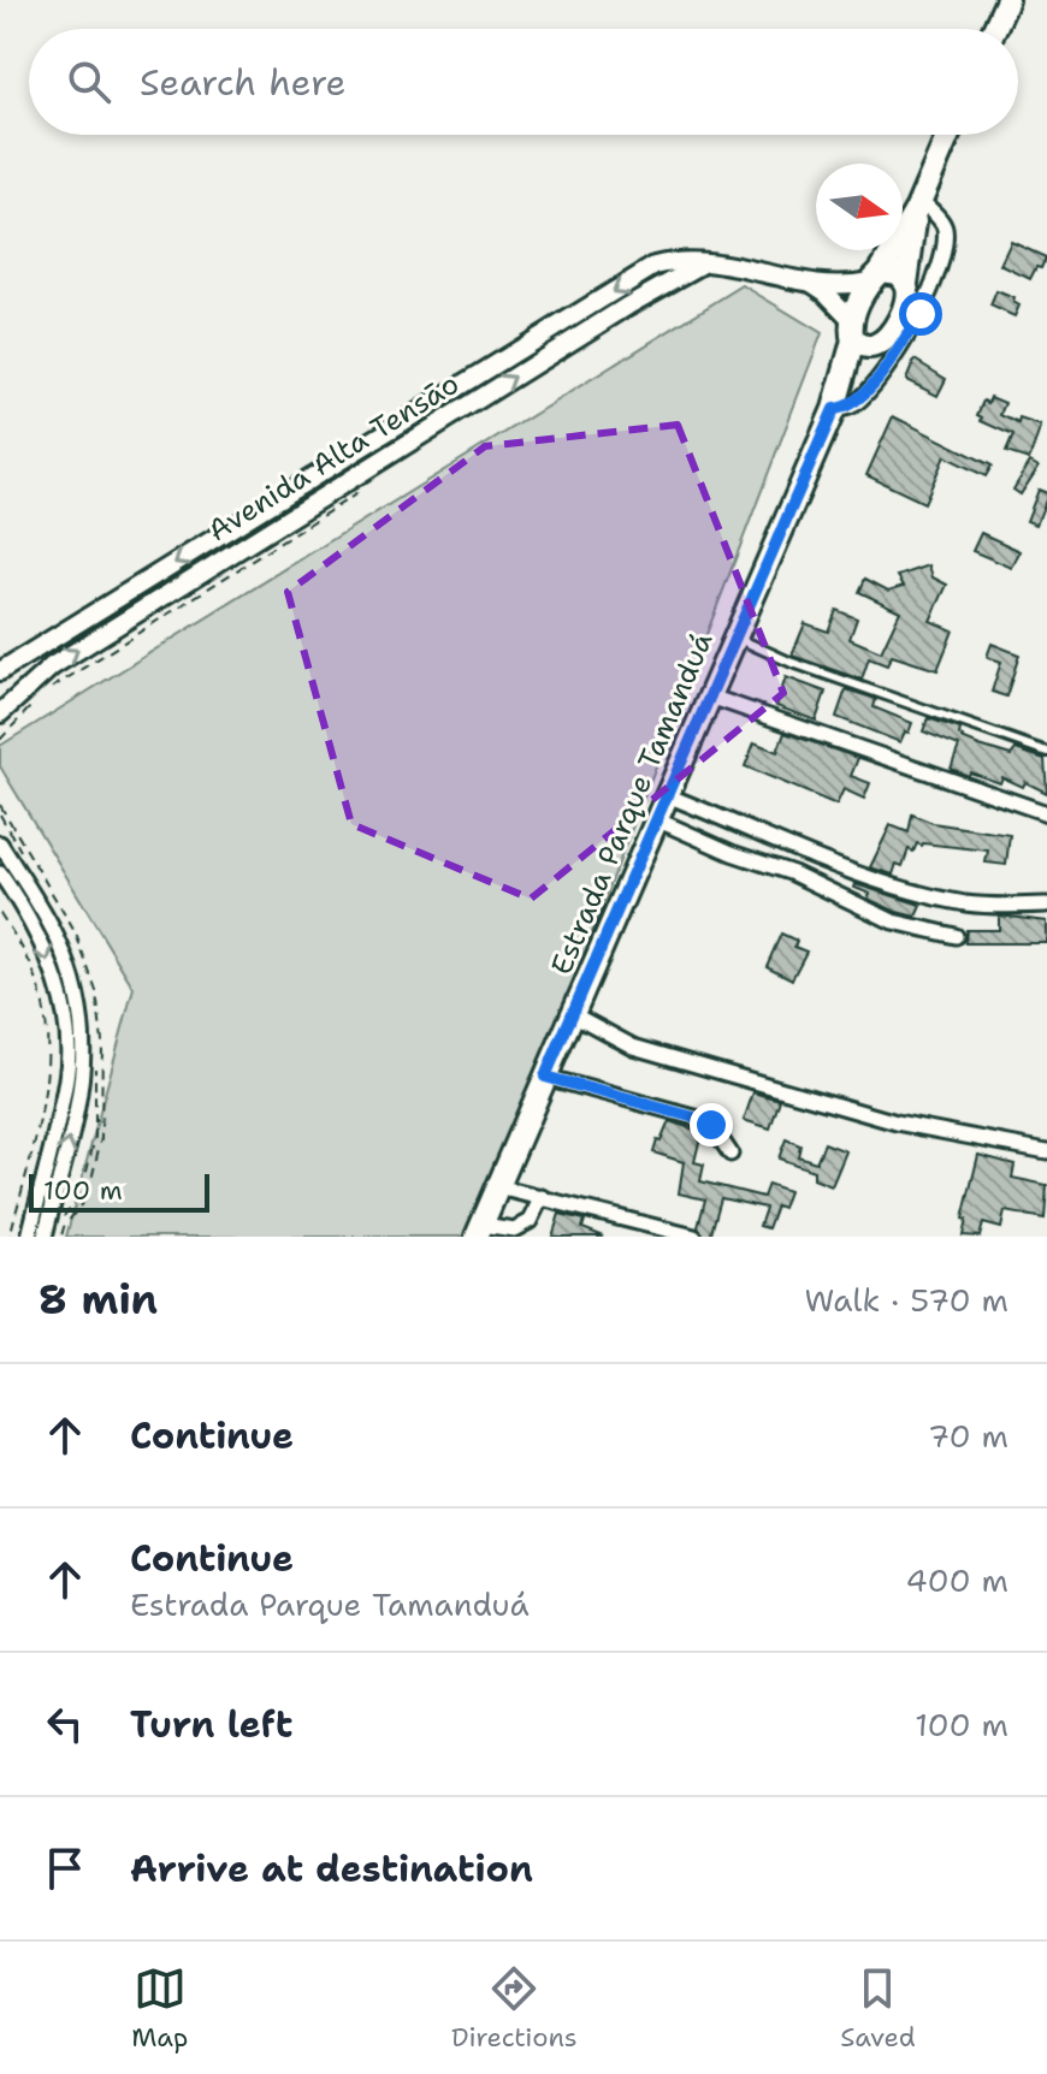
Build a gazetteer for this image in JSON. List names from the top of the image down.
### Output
{
  "streets": {
    "main road": ["Estrada Parque Tamanduá"],
    "street": ["Avenida Alta Tensāo"]
  },
  "scale_bar": "100 m",
  "north": "right",
  "page": {
    "search": "Search here",
    "scale": "100 m",
    "heading": ["8 min", "Walk · 570 m"],
    "list": [
      ["Continue", "70 m"],
      ["Continue", "Estrada Parque Tamanduá", "400 m"],
      ["Turn left", "100 m"],
      "Arrive at destination"
    ],
    "nav": ["Map", "Directions", "Saved"]
  }
}
